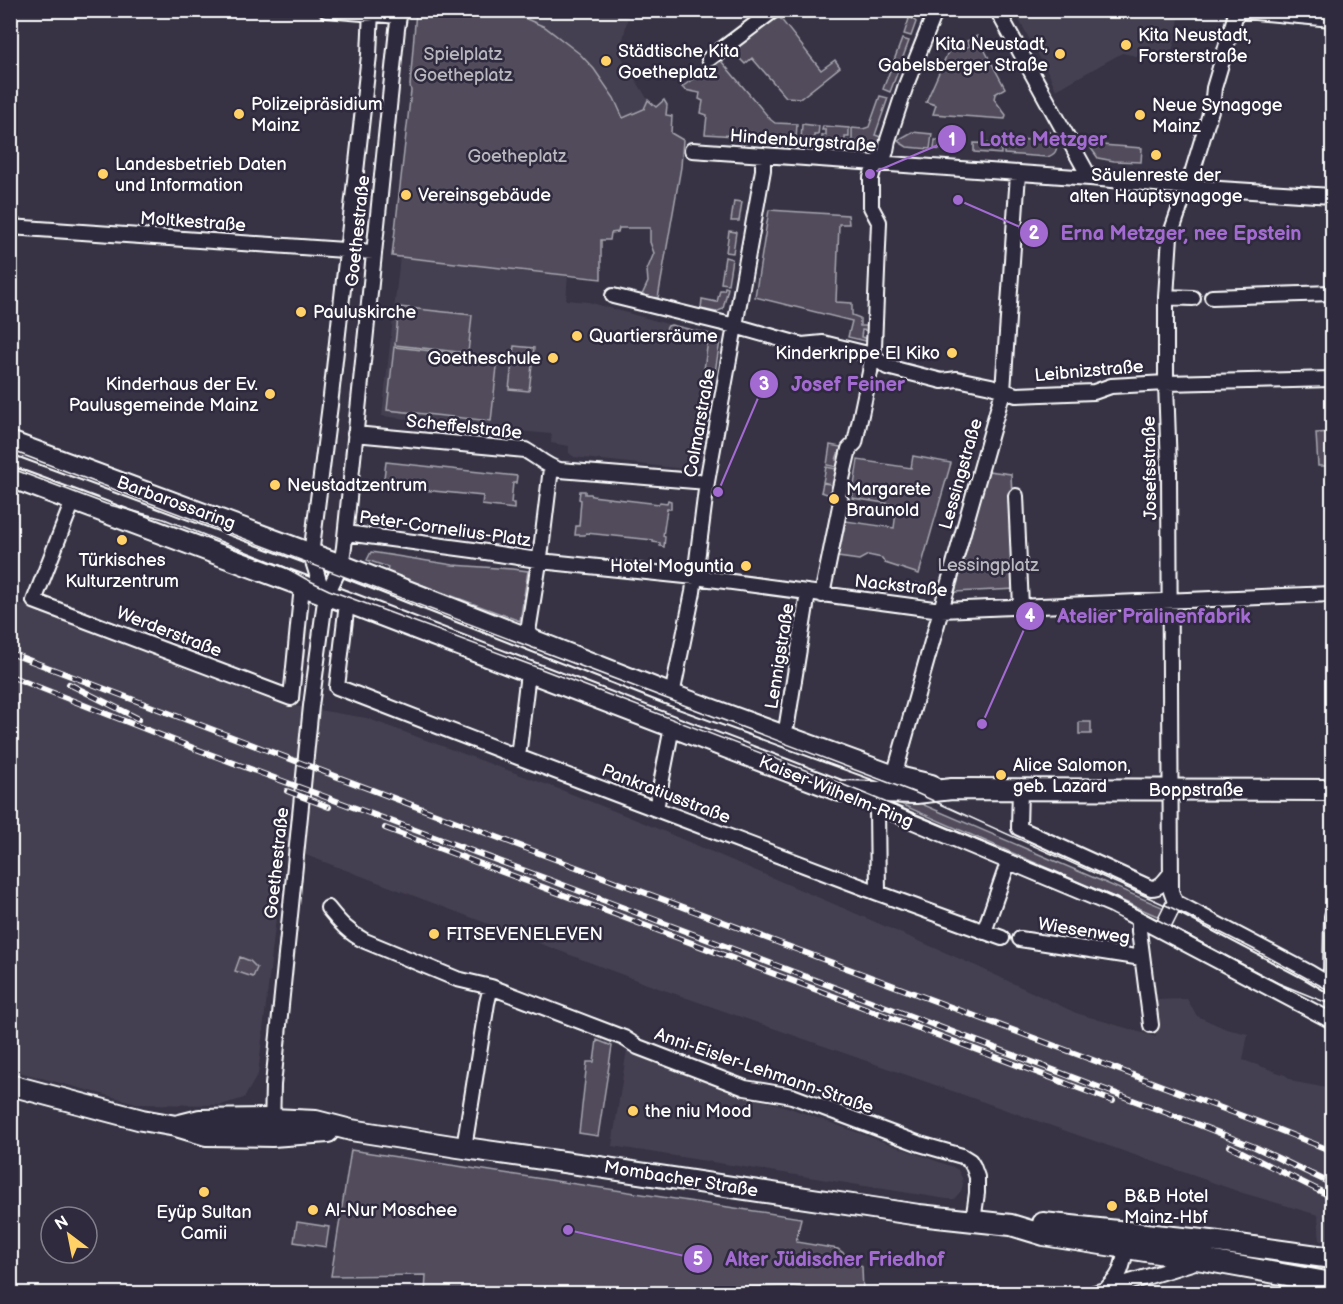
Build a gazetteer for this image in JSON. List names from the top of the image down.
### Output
{
  "streets": {
    "street": [
      "Hindenburgstraße",
      "Moltkestraße",
      "Goethestraße",
      "Leibnizstraße",
      "Colmarstraße",
      "Scheffelstraße",
      "Josefsstraße",
      "Lessingstraße",
      "Barbarossaring",
      "Peter-Cornelius-Platz",
      "Nackstraße",
      "Werderstraße",
      "Lennigstraße",
      "Boppstraße",
      "Kaiser-Wilhelm-Ring",
      "Pankratiusstraße",
      "Wiesenweg",
      "Anni-Eisler-Lehmann-Straße",
      "Mombacher Straße"
    ]
  },
  "crossings": [
    ["Hindenburgstraße", "Colmarstraße"],
    ["Hindenburgstraße", "Josefsstraße"],
    ["Hindenburgstraße", "Lessingstraße"],
    ["Moltkestraße", "Goethestraße"],
    ["Goethestraße", "Scheffelstraße"],
    ["Goethestraße", "Barbarossaring"],
    ["Goethestraße", "Peter-Cornelius-Platz"],
    ["Goethestraße", "Kaiser-Wilhelm-Ring"],
    ["Goethestraße", "Mombacher Straße"],
    ["Leibnizstraße", "Colmarstraße"],
    ["Leibnizstraße", "Josefsstraße"],
    ["Leibnizstraße", "Lessingstraße"],
    ["Colmarstraße", "Scheffelstraße"],
    ["Colmarstraße", "Nackstraße"],
    ["Colmarstraße", "Kaiser-Wilhelm-Ring"],
    ["Josefsstraße", "Nackstraße"],
    ["Josefsstraße", "Boppstraße"],
    ["Lessingstraße", "Nackstraße"],
    ["Lessingstraße", "Boppstraße"],
    ["Lessingstraße", "Kaiser-Wilhelm-Ring"],
    ["Barbarossaring", "Werderstraße"],
    ["Barbarossaring", "Kaiser-Wilhelm-Ring"],
    ["Peter-Cornelius-Platz", "Nackstraße"],
    ["Nackstraße", "Lennigstraße"],
    ["Boppstraße", "Kaiser-Wilhelm-Ring"],
    ["Kaiser-Wilhelm-Ring", "Pankratiusstraße"],
    ["Anni-Eisler-Lehmann-Straße", "Mombacher Straße"]
  ],
  "parks": ["Spielplatz Goetheplatz", "Goetheplatz", "Lessingplatz"],
  "places": [
    "Kita Neustadt, Forsterstraße",
    "Kita Neustadt, Gabelsberger Straße",
    "Städtische Kita Goetheplatz",
    "Polizeipräsidium Mainz",
    "Neue Synagoge Mainz",
    "Säulenreste der alten Hauptsynagoge",
    "Landesbetrieb Daten und Information",
    "Lotte Metzger",
    "Vereinsgebäude",
    "Erna Metzger, nee Epstein",
    "Pauluskirche",
    "Quartiersräume",
    "Kinderkrippe El Kiko",
    "Goetheschule",
    "Kinderhaus der Ev. Paulusgemeinde Mainz",
    "Neustadtzentrum",
    "Josef Feiner",
    "Margarete Braunold",
    "Türkisches Kulturzentrum",
    "Hotel Moguntia",
    "Atelier Pralinenfabrik",
    "Alice Salomon, geb. Lazard",
    "FITSEVENELEVEN",
    "the niu Mood",
    "Eyüp Sultan Camii",
    "B&B Hotel Mainz-Hbf",
    "Al-Nur Moschee",
    "Alter Jüdischer Friedhof"
  ],
  "north": "top left"
}
